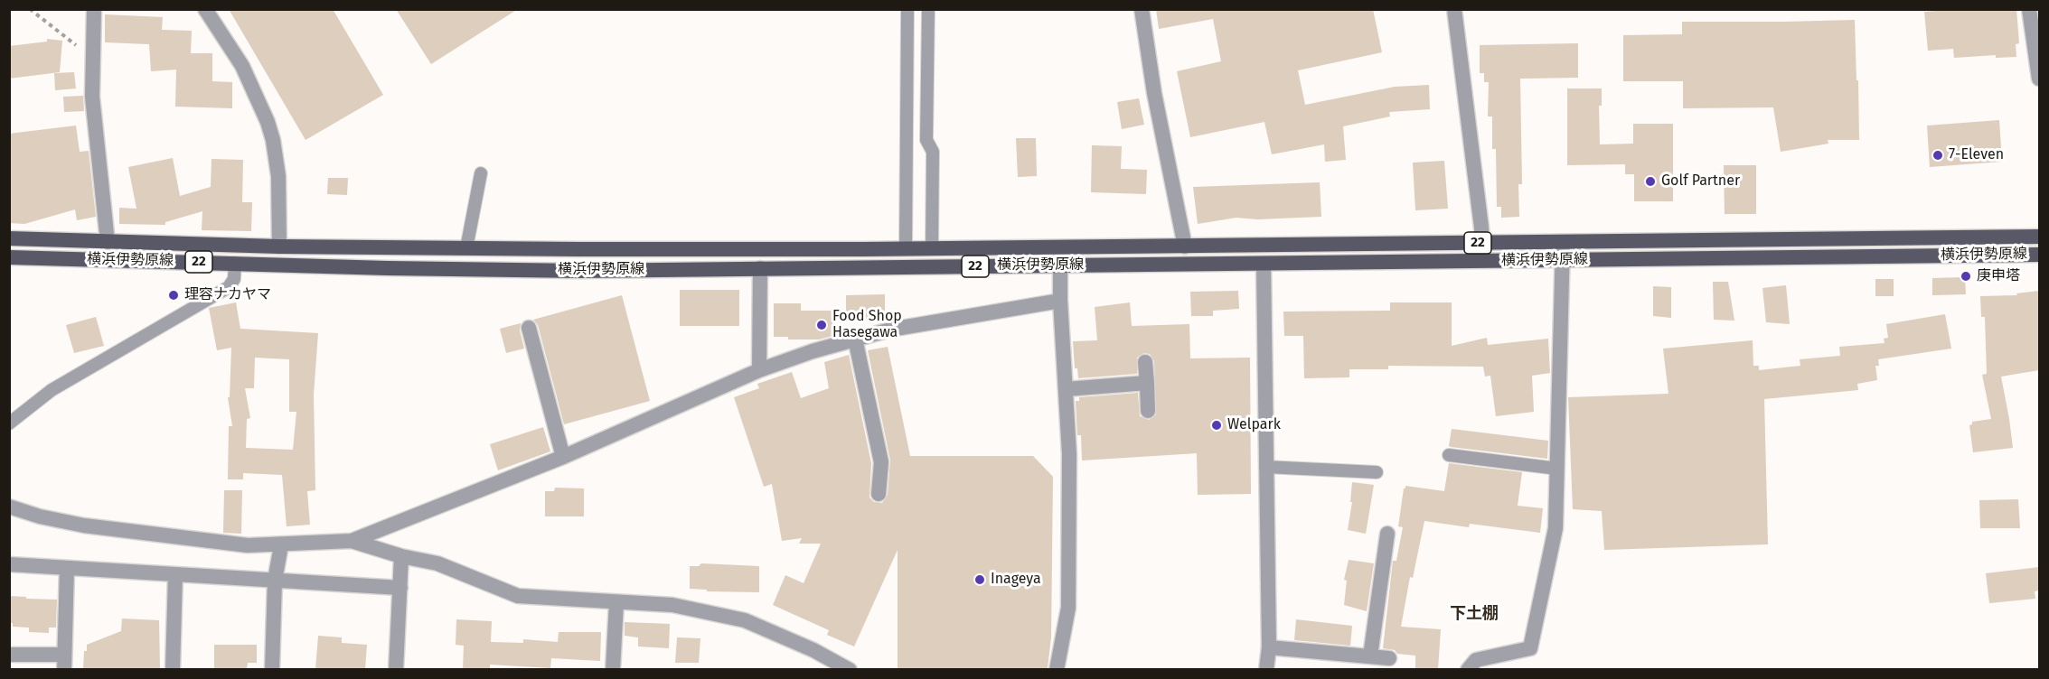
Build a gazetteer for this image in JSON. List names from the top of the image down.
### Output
{
  "streets": {
    "main road": ["22", "横浜伊勢原線"]
  },
  "districts": ["下土棚"],
  "places": [
    "7-Eleven",
    "Golf Partner",
    "庚申塔",
    "理容ナカヤマ",
    "Food Shop Hasegawa",
    "Welpark",
    "Inageya"
  ]
}
